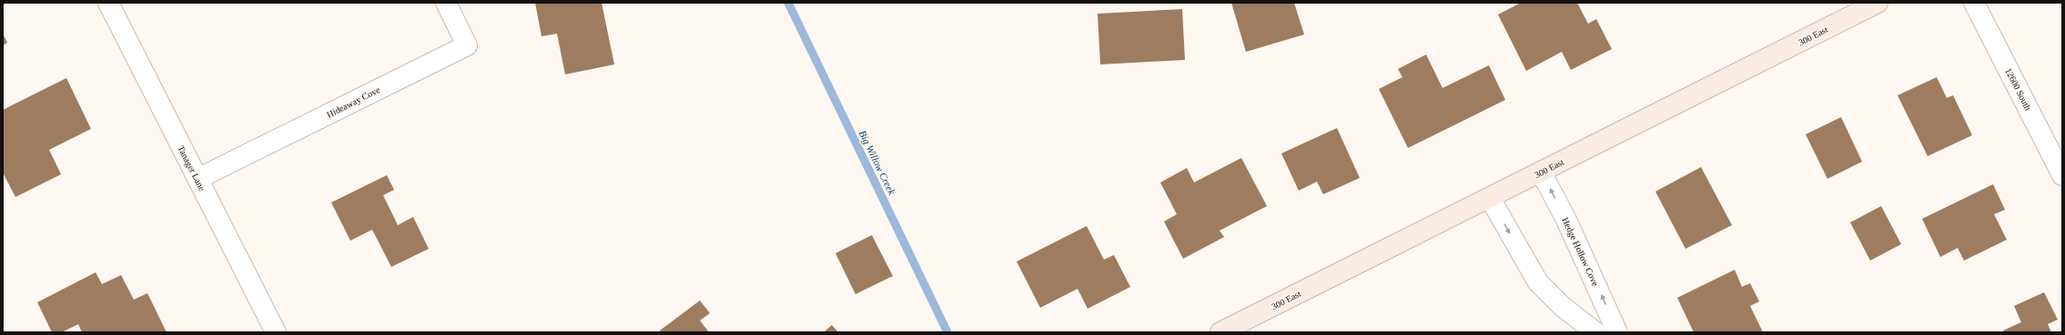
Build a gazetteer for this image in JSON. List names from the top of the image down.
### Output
{
  "streets": {
    "main road": ["300 East"],
    "street": [
      "12600 South",
      "Hideaway Cove",
      "Tanager Lane",
      "Hedge Hollow Cove"
    ]
  },
  "crossings": [
    ["300 East", "Hedge Hollow Cove"],
    ["Hideaway Cove", "Tanager Lane"]
  ],
  "water": ["Big Willow Creek"]
}
